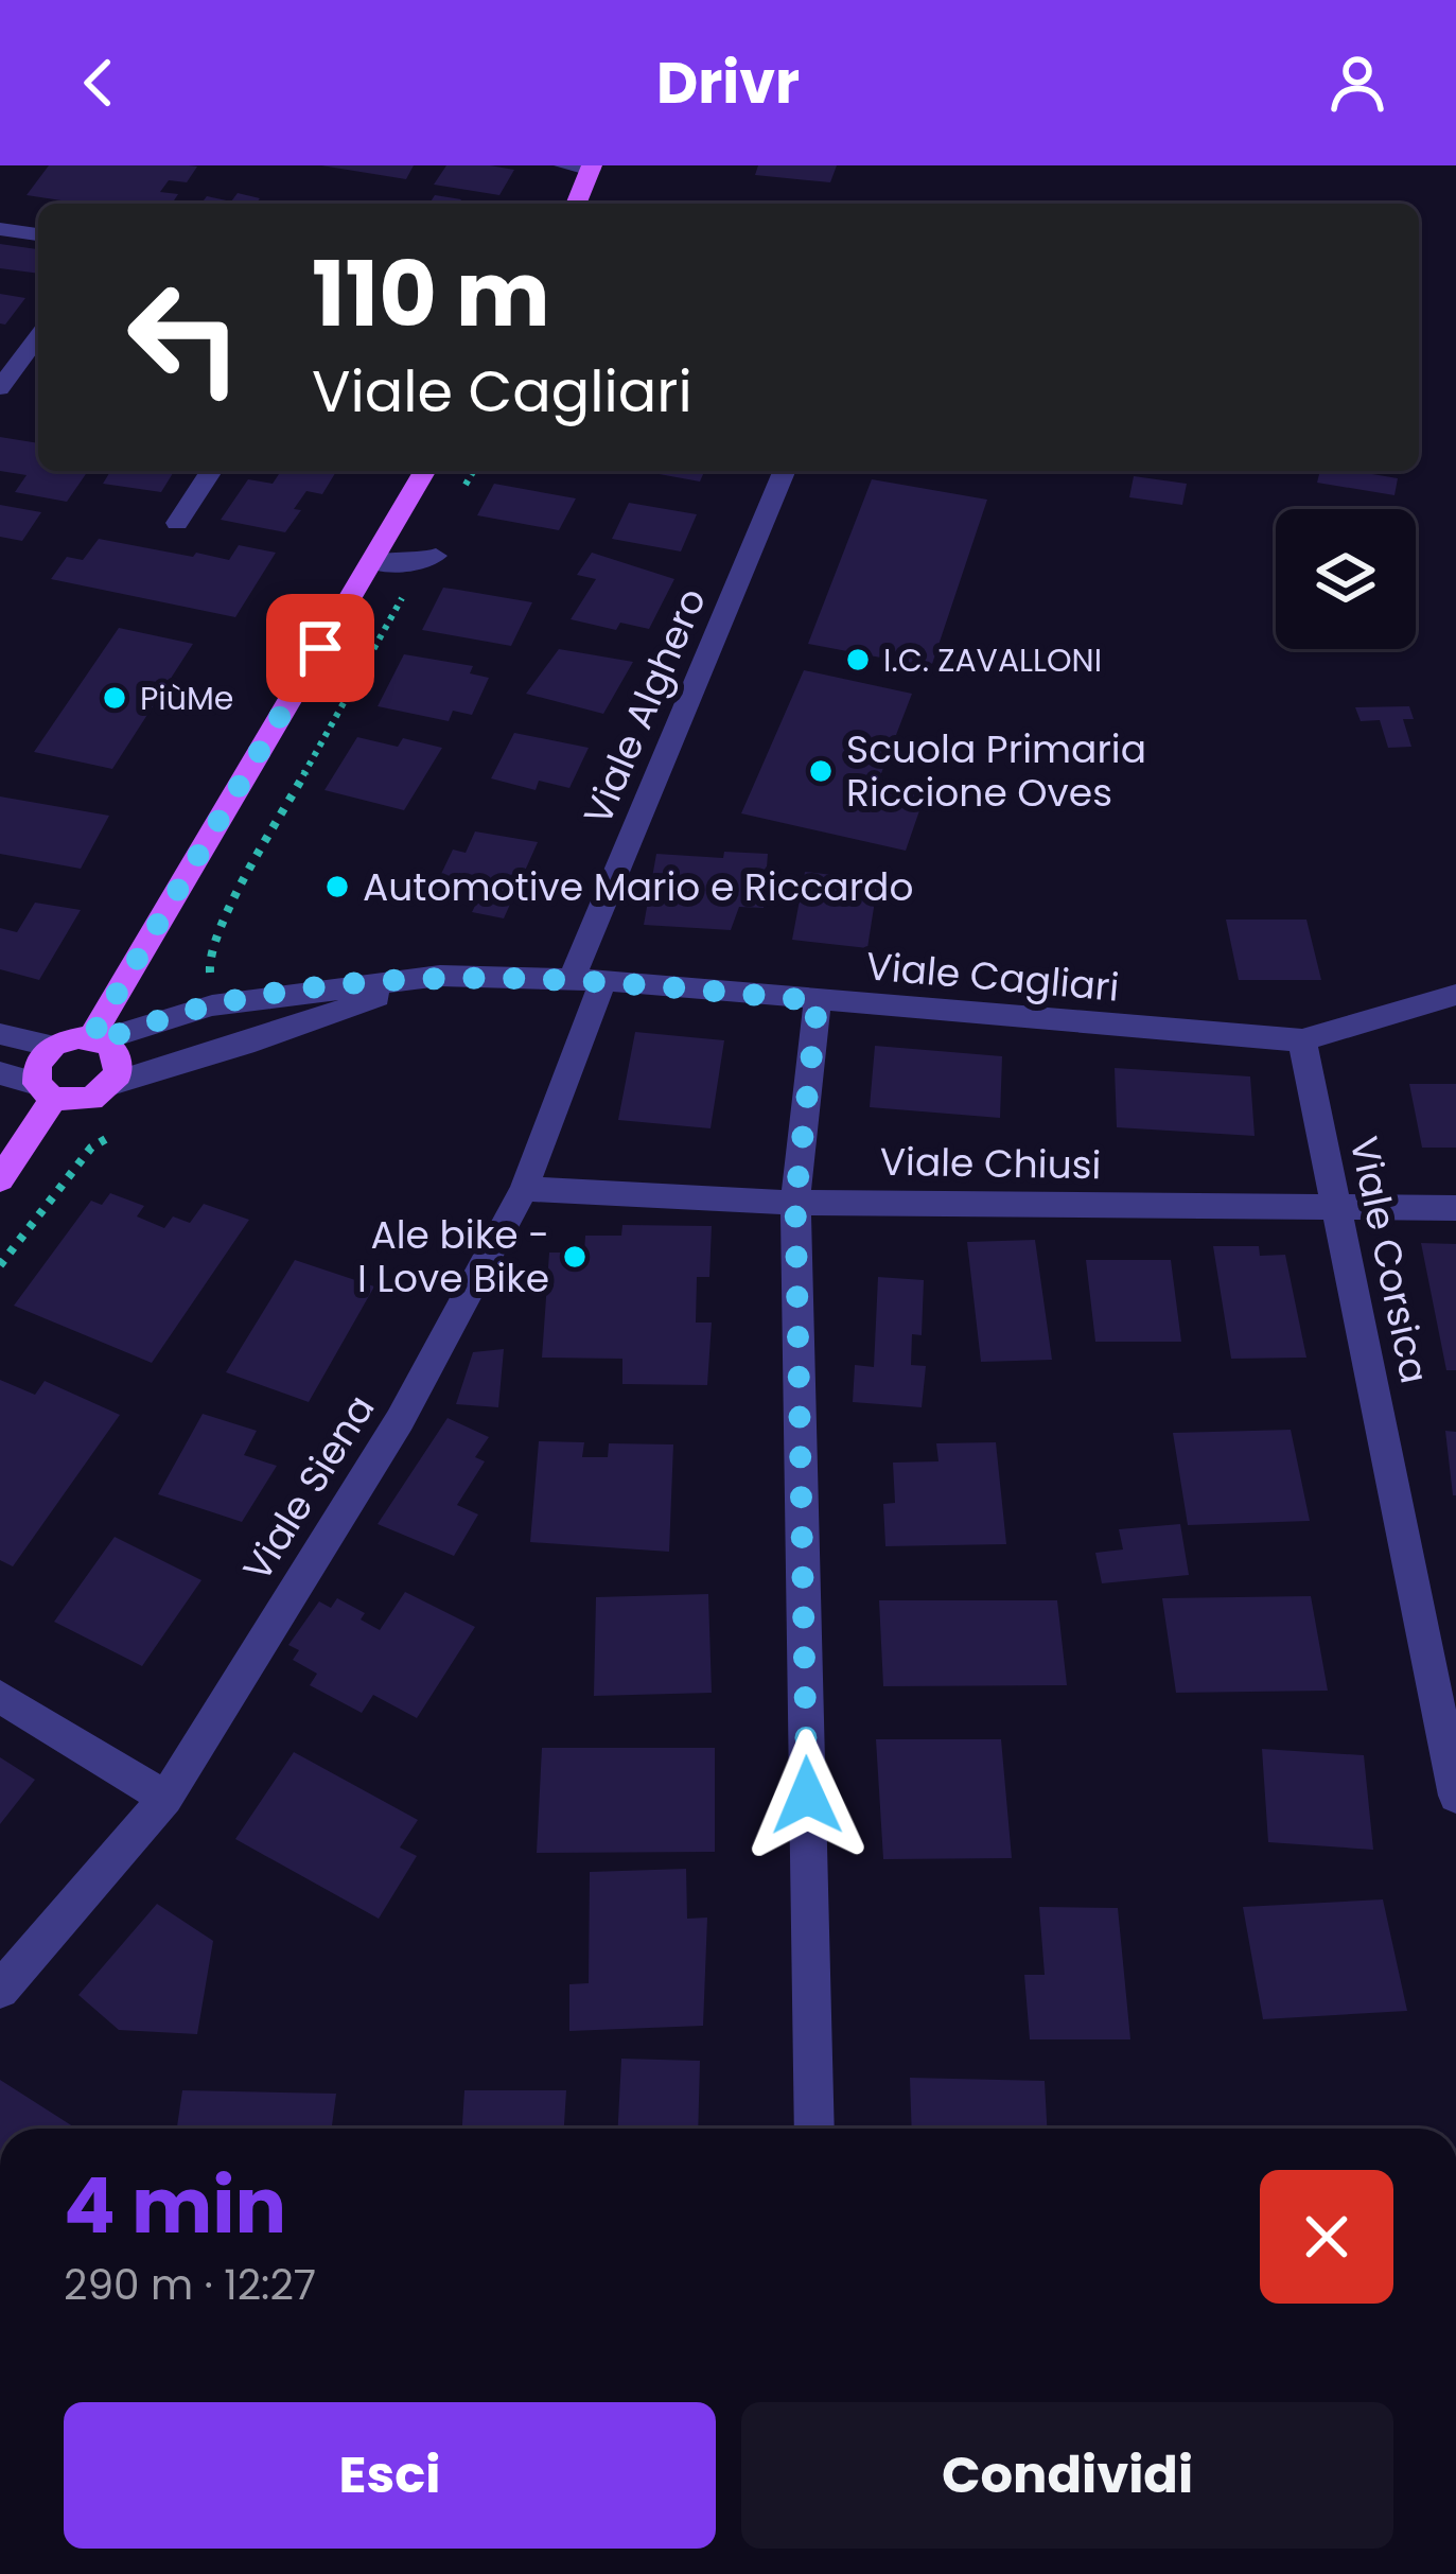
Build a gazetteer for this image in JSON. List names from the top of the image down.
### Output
{
  "streets": {
    "street": [
      "Viale Alghero",
      "Viale Cagliari",
      "Viale Chiusi",
      "Viale Corsica",
      "Viale Siena"
    ]
  },
  "crossings": [
    ["Viale Alghero", "Viale Cagliari"],
    ["Viale Cagliari", "Viale Corsica"],
    ["Viale Cagliari", "Viale Siena"],
    ["Viale Chiusi", "Viale Corsica"],
    ["Viale Chiusi", "Viale Siena"]
  ],
  "places": [
    "I.C. ZAVALLONI",
    "PiùMe",
    "Scuola Primaria Riccione Oves",
    "Automotive Mario e Riccardo",
    "Ale bike - I Love Bike"
  ],
  "page": {
    "header": "Drivr",
    "turn": ["110 m", "Viale Cagliari"],
    "heading": ["4 min", "290 m · 12:27"],
    "buttons": ["Esci", "Condividi"]
  }
}
